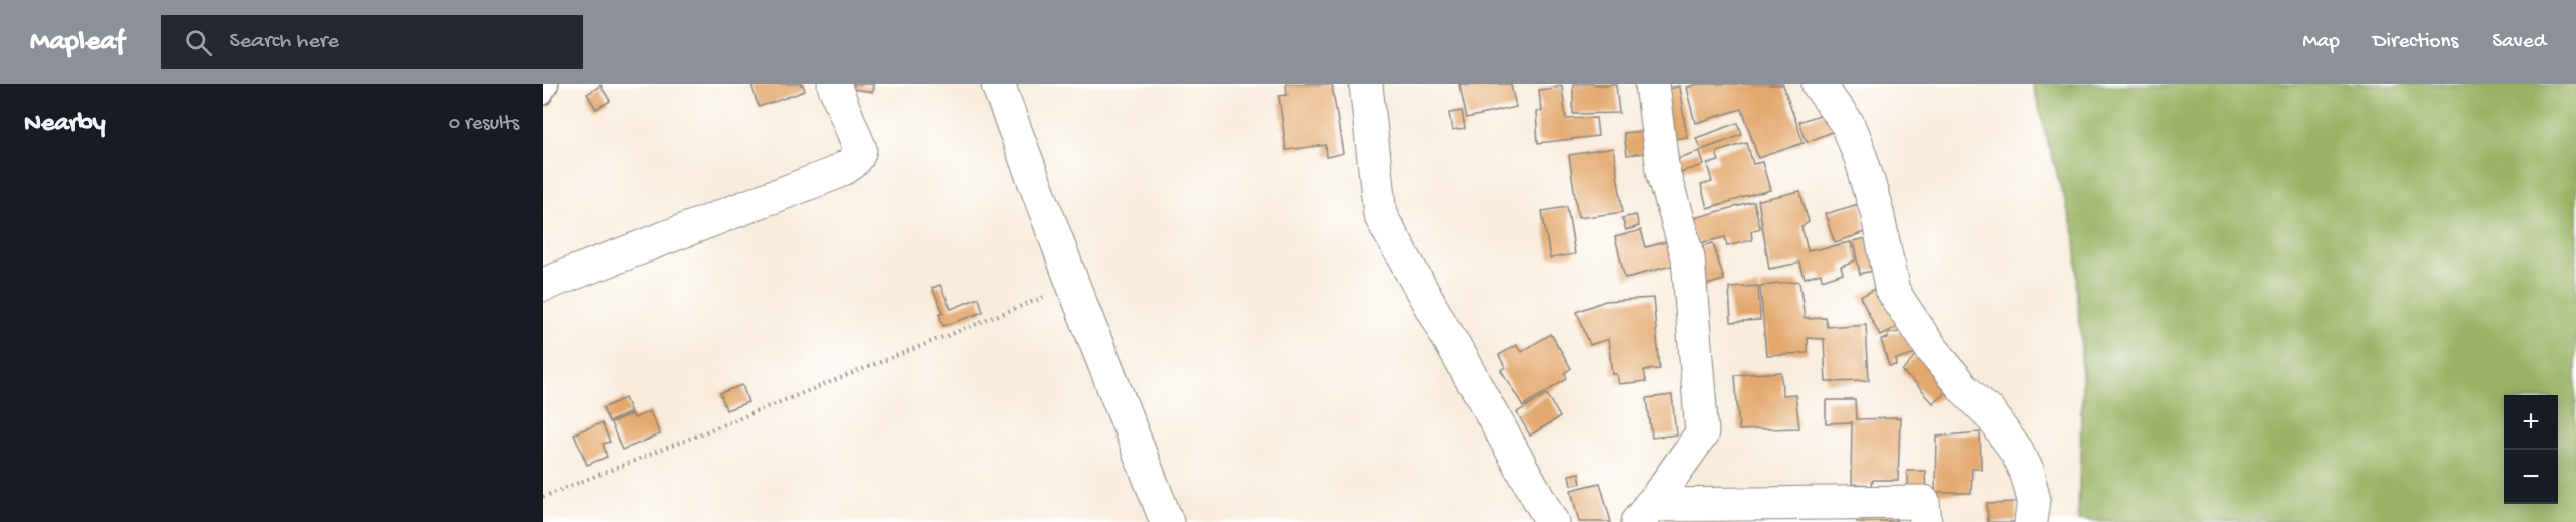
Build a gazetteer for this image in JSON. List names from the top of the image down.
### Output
{
  "page": {
    "header": "Mapleaf",
    "search": "Search here",
    "nav": ["Map", "Directions", "Saved"],
    "heading": ["Nearby", "0 results"],
    "map_buttons": ["+", "−"]
  }
}
